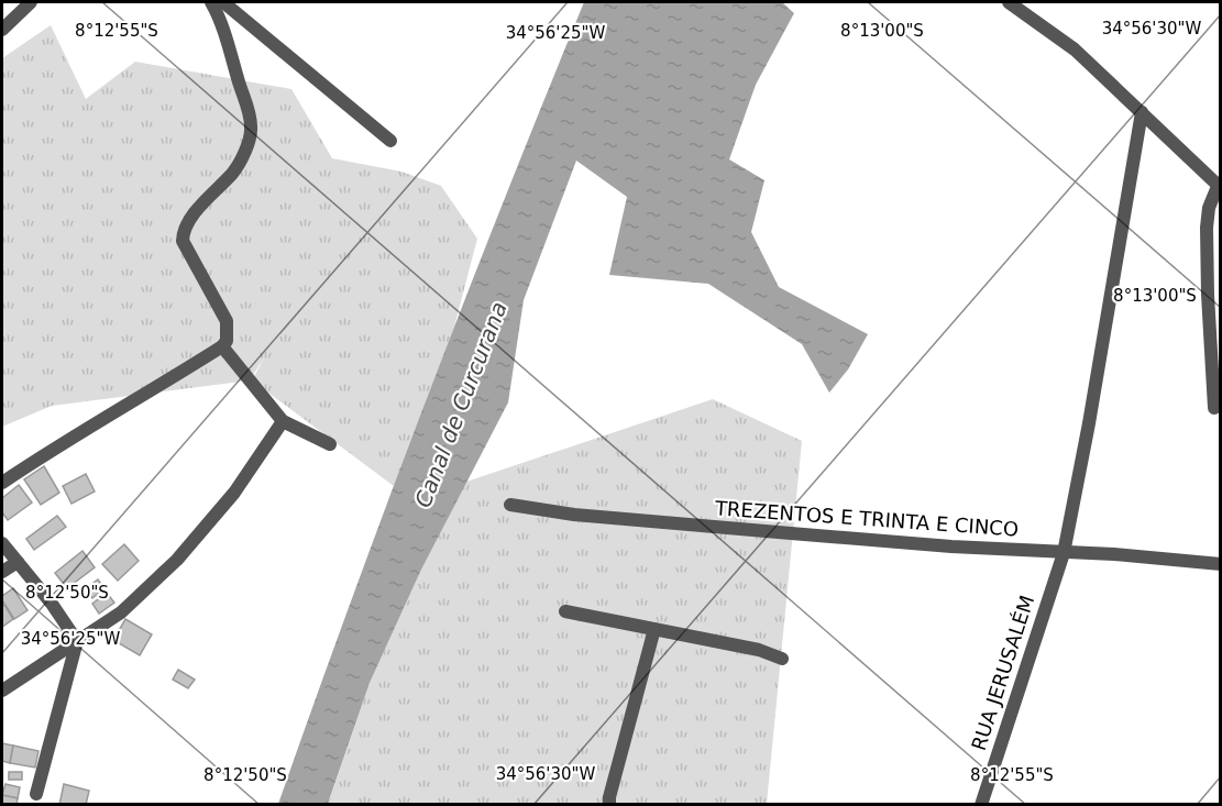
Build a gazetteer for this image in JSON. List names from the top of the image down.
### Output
{
  "streets": {
    "street": ["TREZENTOS E TRINTA E CINCO", "RUA JERUSALÉM"]
  },
  "crossings": [
    ["TREZENTOS E TRINTA E CINCO", "RUA JERUSALÉM"]
  ],
  "water": ["Canal de Curcurana"],
  "coordinates": [
    "34°56'30\"W",
    "8°12'55\"S",
    "8°13'00\"S",
    "34°56'25\"W",
    "8°12'50\"S"
  ]
}
